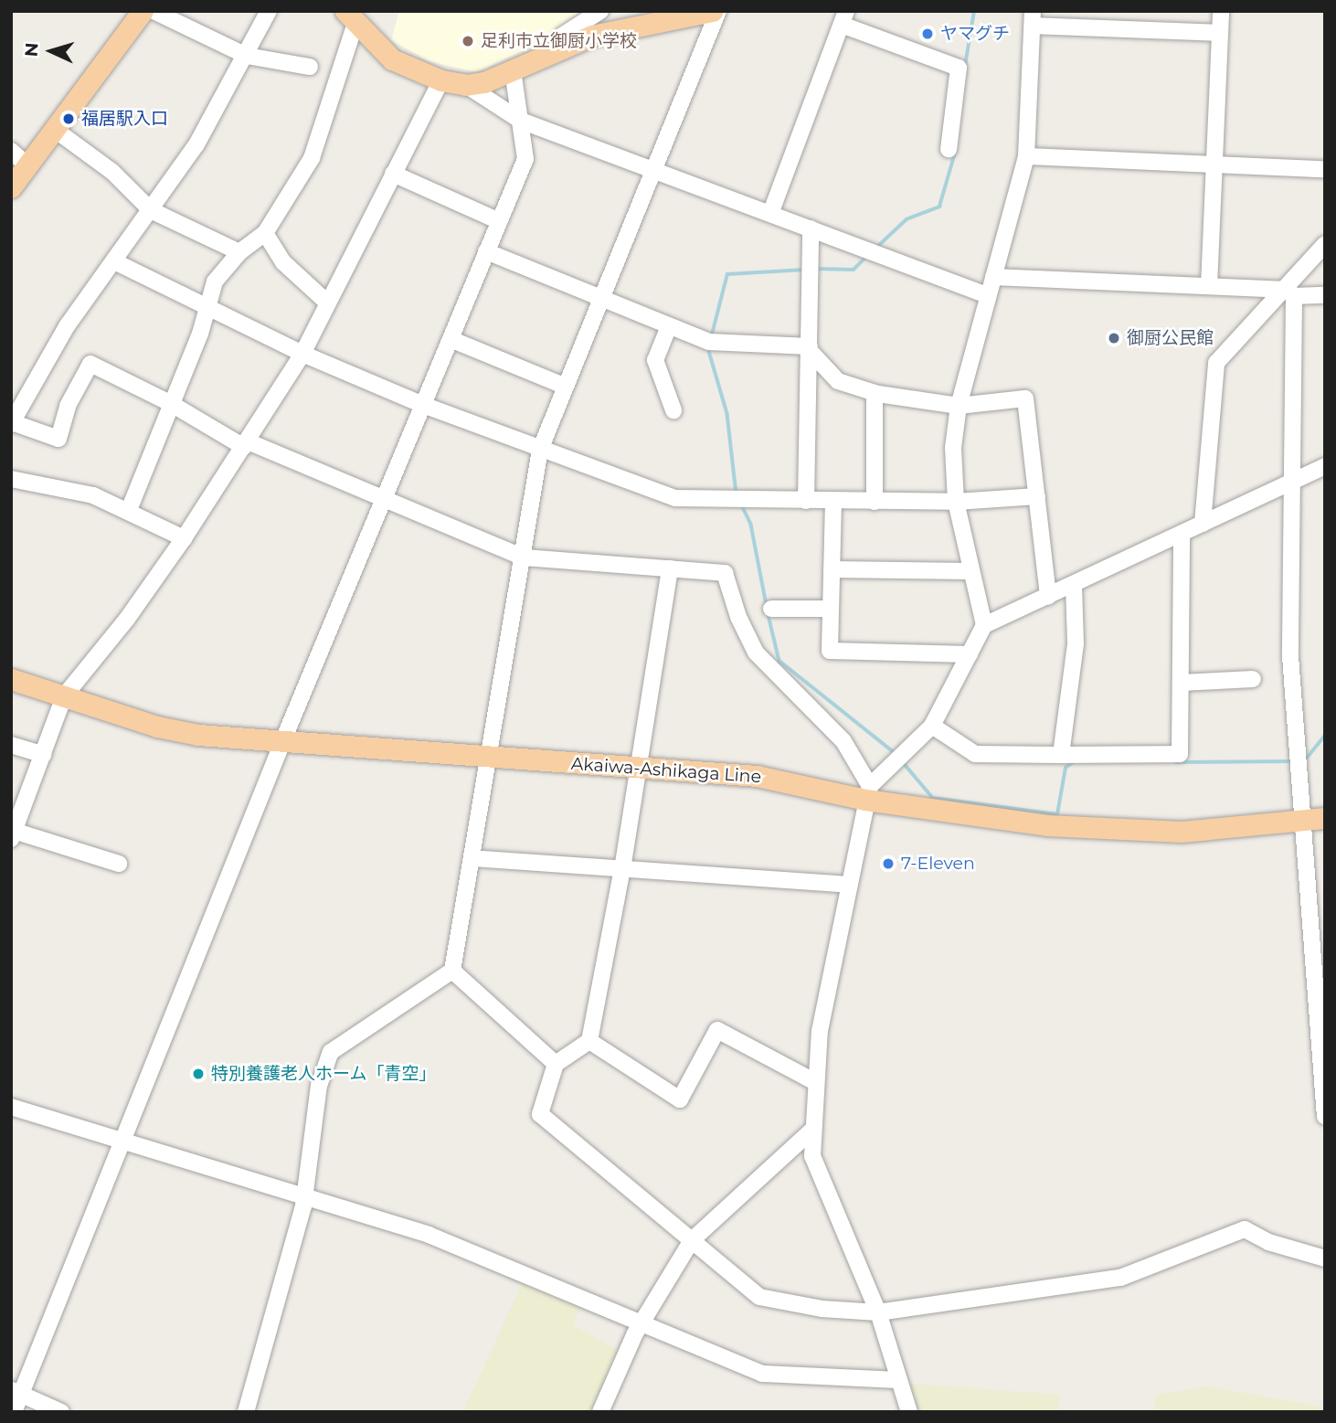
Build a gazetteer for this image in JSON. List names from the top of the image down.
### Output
{
  "streets": {
    "main road": ["Akaiwa-Ashikaga Line"]
  },
  "places": [
    "ヤマグチ",
    "足利市立御厨小学校",
    "福居駅入口",
    "御厨公民館",
    "7-Eleven",
    "特別養護老人ホーム「青空」"
  ],
  "north": "left"
}
